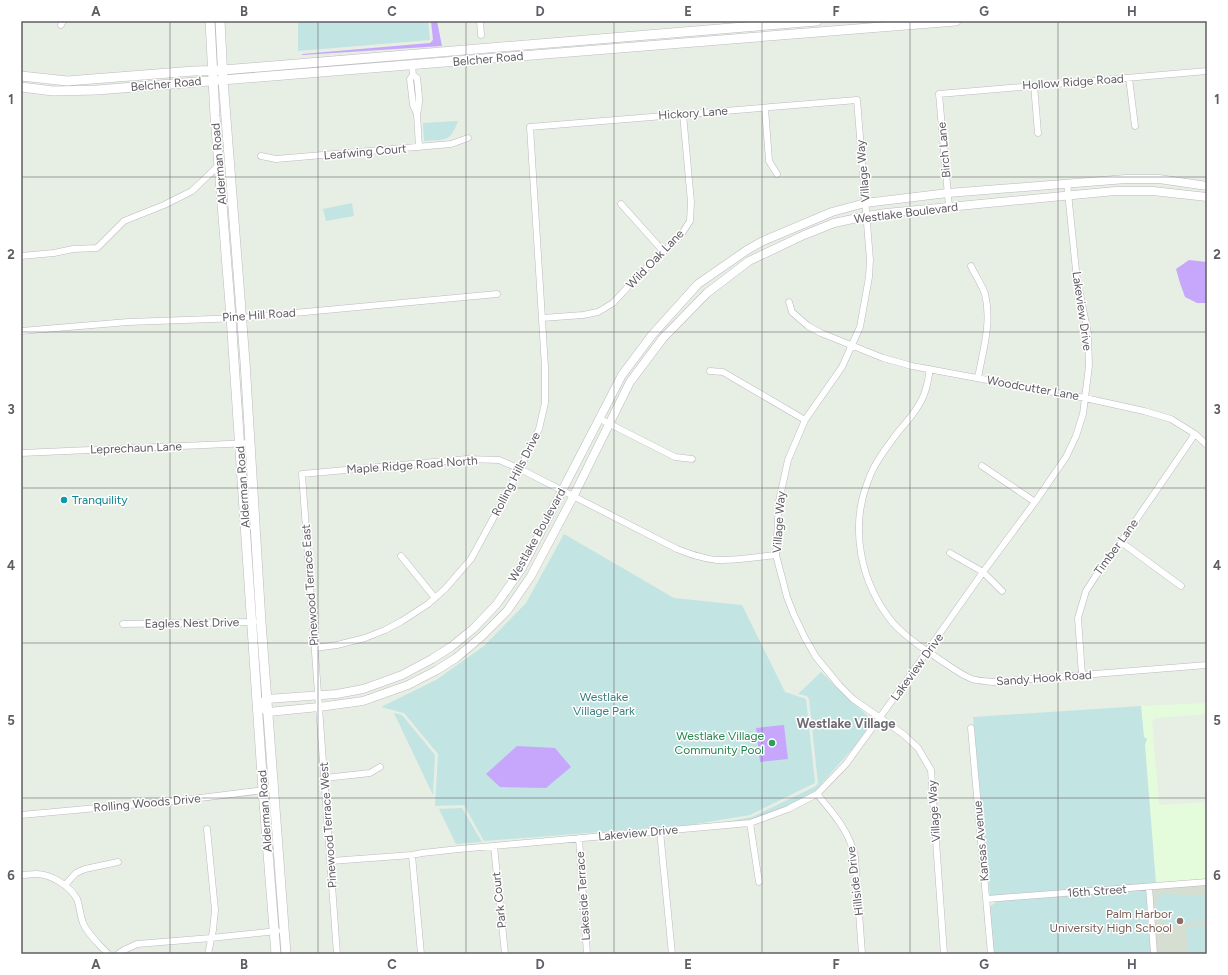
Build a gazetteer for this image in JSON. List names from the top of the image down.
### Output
{
  "streets": {
    "main road": ["Belcher Road", "Alderman Road"],
    "street": [
      "Hollow Ridge Road",
      "Hickory Lane",
      "Birch Lane",
      "Leafwing Court",
      "Village Way",
      "Westlake Boulevard",
      "Wild Oak Lane",
      "Lakeview Drive",
      "Pine Hill Road",
      "Woodcutter Lane",
      "Leprechaun Lane",
      "Maple Ridge Road North",
      "Rolling Hills Drive",
      "Timber Lane",
      "Pinewood Terrace East",
      "Eagles Nest Drive",
      "Sandy Hook Road",
      "Rolling Woods Drive",
      "Pinewood Terrace West",
      "Kansas Avenue",
      "Hillside Drive",
      "16th Street",
      "Lakeside Terrace",
      "Park Court"
    ]
  },
  "crossings": [
    ["Belcher Road", "Alderman Road"],
    ["Hollow Ridge Road", "Birch Lane"],
    ["Hickory Lane", "Village Way"],
    ["Hickory Lane", "Wild Oak Lane"],
    ["Hickory Lane", "Rolling Hills Drive"],
    ["Birch Lane", "Westlake Boulevard"],
    ["Alderman Road", "Westlake Boulevard"],
    ["Alderman Road", "Pine Hill Road"],
    ["Alderman Road", "Leprechaun Lane"],
    ["Alderman Road", "Eagles Nest Drive"],
    ["Alderman Road", "Rolling Woods Drive"],
    ["Village Way", "Westlake Boulevard"],
    ["Village Way", "Lakeview Drive"],
    ["Village Way", "Woodcutter Lane"],
    ["Village Way", "Maple Ridge Road North"],
    ["Westlake Boulevard", "Lakeview Drive"],
    ["Westlake Boulevard", "Maple Ridge Road North"],
    ["Westlake Boulevard", "Pinewood Terrace East"],
    ["Westlake Boulevard", "Pinewood Terrace West"],
    ["Wild Oak Lane", "Rolling Hills Drive"],
    ["Lakeview Drive", "Woodcutter Lane"],
    ["Lakeview Drive", "Sandy Hook Road"],
    ["Lakeview Drive", "Pinewood Terrace West"],
    ["Lakeview Drive", "Hillside Drive"],
    ["Lakeview Drive", "Lakeside Terrace"],
    ["Lakeview Drive", "Park Court"],
    ["Woodcutter Lane", "Timber Lane"],
    ["Woodcutter Lane", "Sandy Hook Road"],
    ["Maple Ridge Road North", "Rolling Hills Drive"],
    ["Maple Ridge Road North", "Pinewood Terrace East"],
    ["Rolling Hills Drive", "Pinewood Terrace East"],
    ["Timber Lane", "Sandy Hook Road"],
    ["Pinewood Terrace East", "Pinewood Terrace West"],
    ["Kansas Avenue", "16th Street"]
  ],
  "districts": ["Westlake Village"],
  "parks": ["Westlake Village Park"],
  "places": ["Tranquility", "Westlake Village Community Pool", "Palm Harbor University High School"],
  "grid": {
    "columns": [
      "A",
      "B",
      "C",
      "D",
      "E",
      "F",
      "G",
      "H"
    ],
    "rows": [
      "1",
      "2",
      "3",
      "4",
      "5",
      "6"
    ]
  }
}
